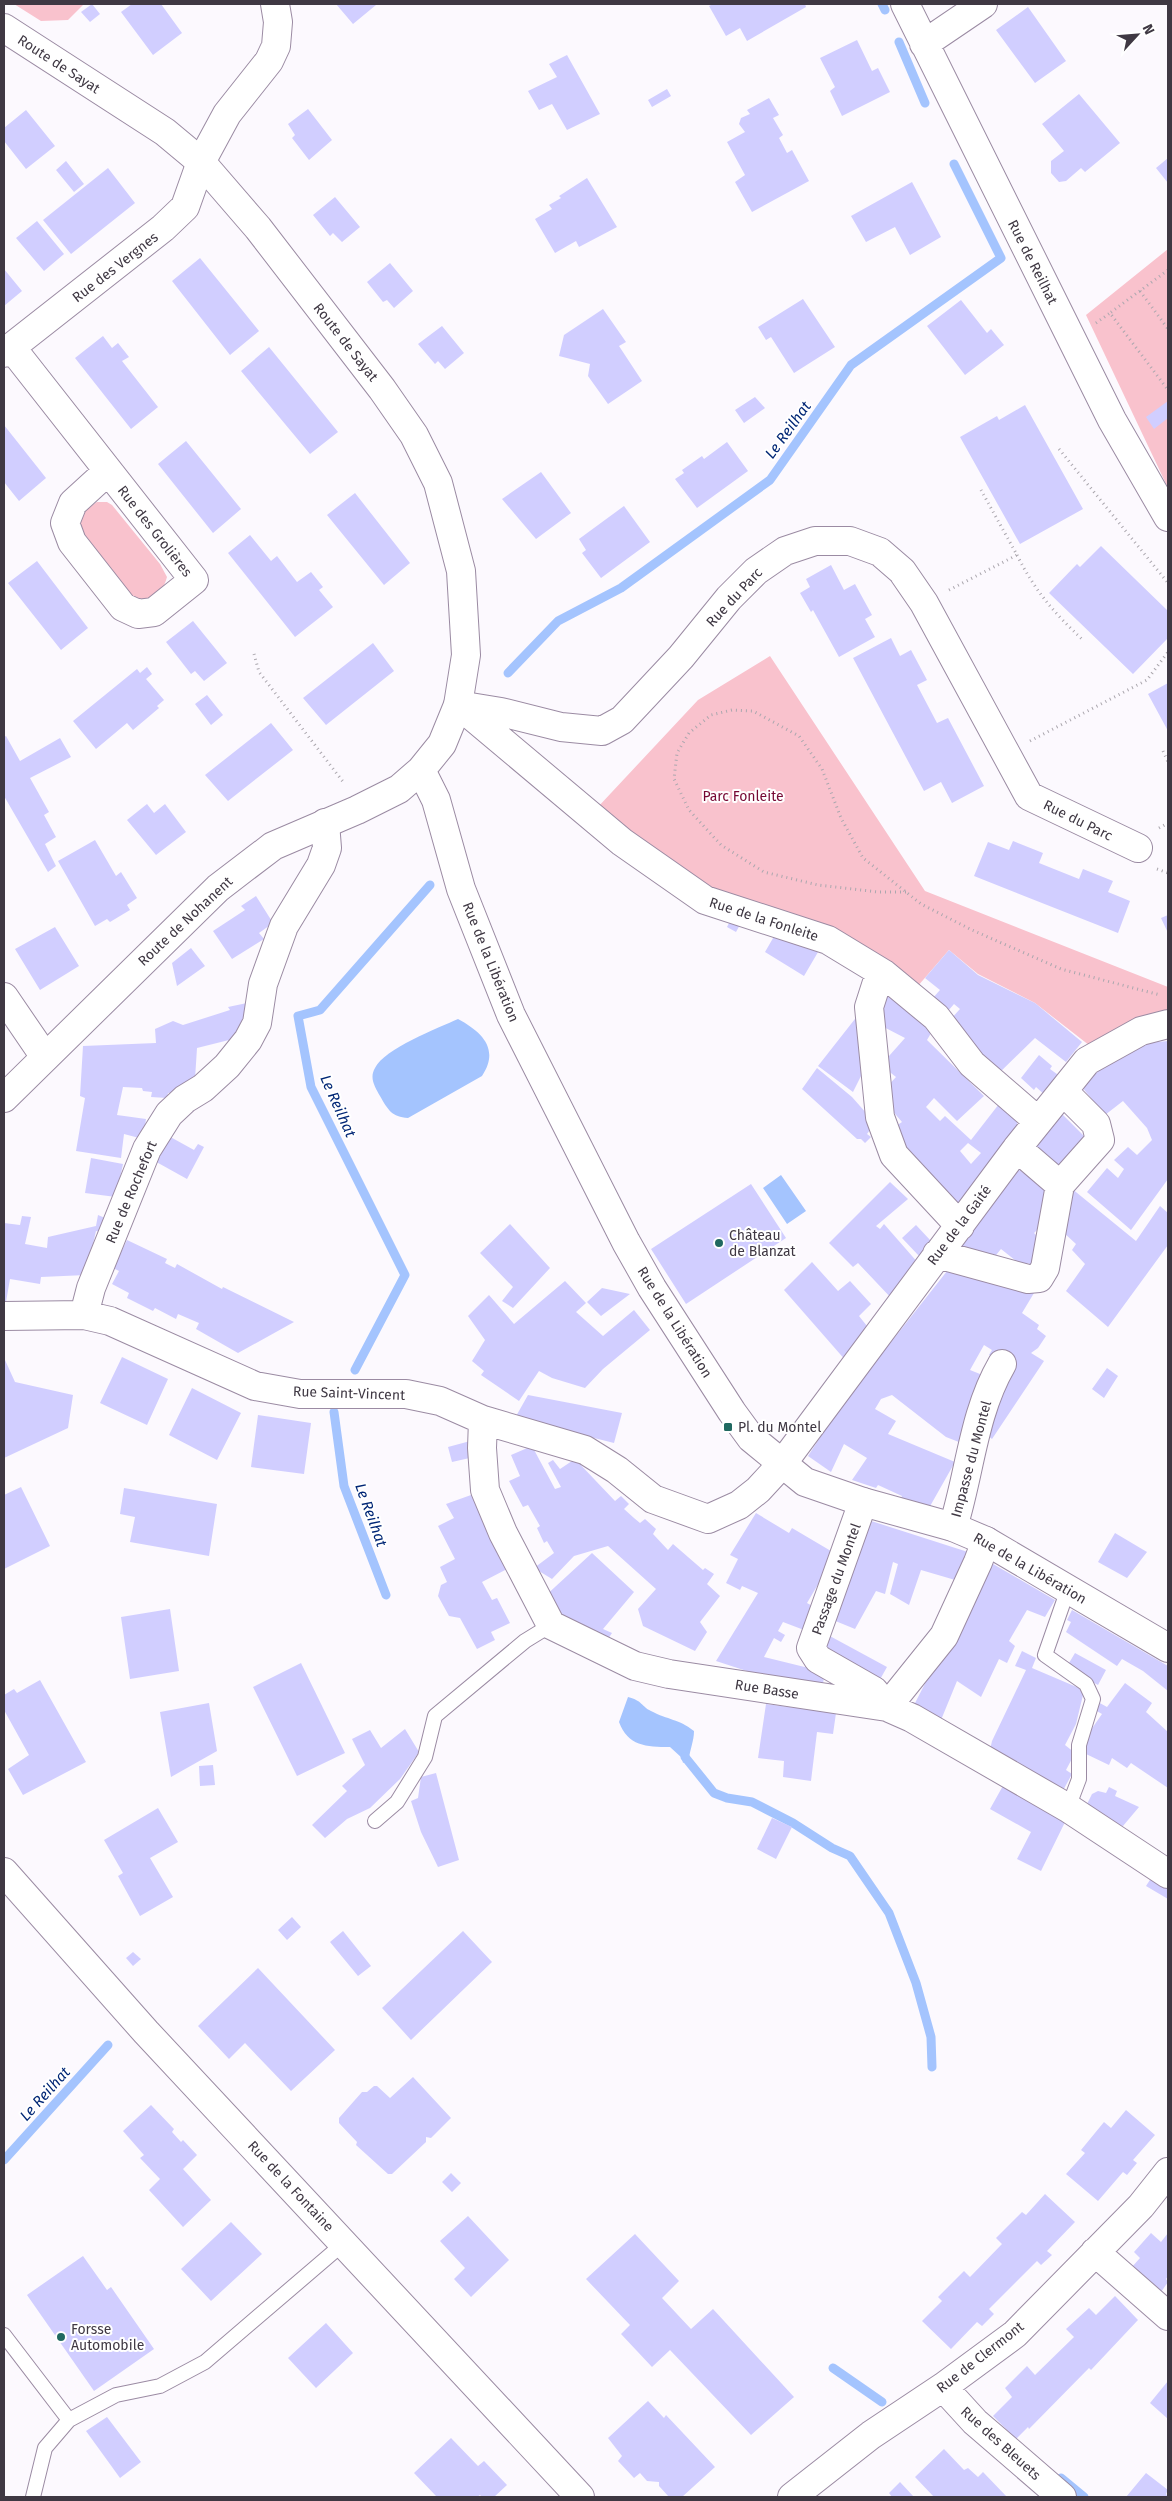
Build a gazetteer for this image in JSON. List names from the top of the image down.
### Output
{
  "streets": {
    "street": [
      "Route de Sayat",
      "Rue de Reilhat",
      "Rue des Vergnes",
      "Rue des Grolières",
      "Rue du Parc",
      "Rue de la Fonleite",
      "Route de Nohanent",
      "Rue de la Libération",
      "Rue de Rochefort",
      "Rue de la Gaité",
      "Rue Saint-Vincent",
      "Impasse du Montel",
      "Passage du Montel",
      "Rue Basse",
      "Rue de la Fontaine",
      "Rue de Clermont",
      "Rue des Bleuets"
    ]
  },
  "crossings": [
    ["Route de Sayat", "Rue des Vergnes"],
    ["Route de Sayat", "Rue du Parc"],
    ["Route de Sayat", "Rue de la Fonleite"],
    ["Route de Sayat", "Route de Nohanent"],
    ["Route de Sayat", "Rue de la Libération"],
    ["Rue des Vergnes", "Rue des Grolières"],
    ["Rue du Parc", "Rue de la Fonleite"],
    ["Rue de la Fonleite", "Rue de la Gaité"],
    ["Route de Nohanent", "Rue de la Libération"],
    ["Route de Nohanent", "Rue de Rochefort"],
    ["Rue de la Libération", "Rue de la Gaité"],
    ["Rue de la Libération", "Rue Saint-Vincent"],
    ["Rue de la Libération", "Impasse du Montel"],
    ["Rue de la Libération", "Passage du Montel"],
    ["Rue de Rochefort", "Rue Saint-Vincent"],
    ["Rue de la Gaité", "Rue Saint-Vincent"],
    ["Passage du Montel", "Rue Basse"],
    ["Rue de Clermont", "Rue des Bleuets"]
  ],
  "water": ["Le Reilhat"],
  "parks": ["Parc Fonleite"],
  "places": {
    "other": ["Château de Blanzat", "Forsse Automobile"],
    "transit": ["Pl. du Montel"]
  },
  "north": "top right"
}
